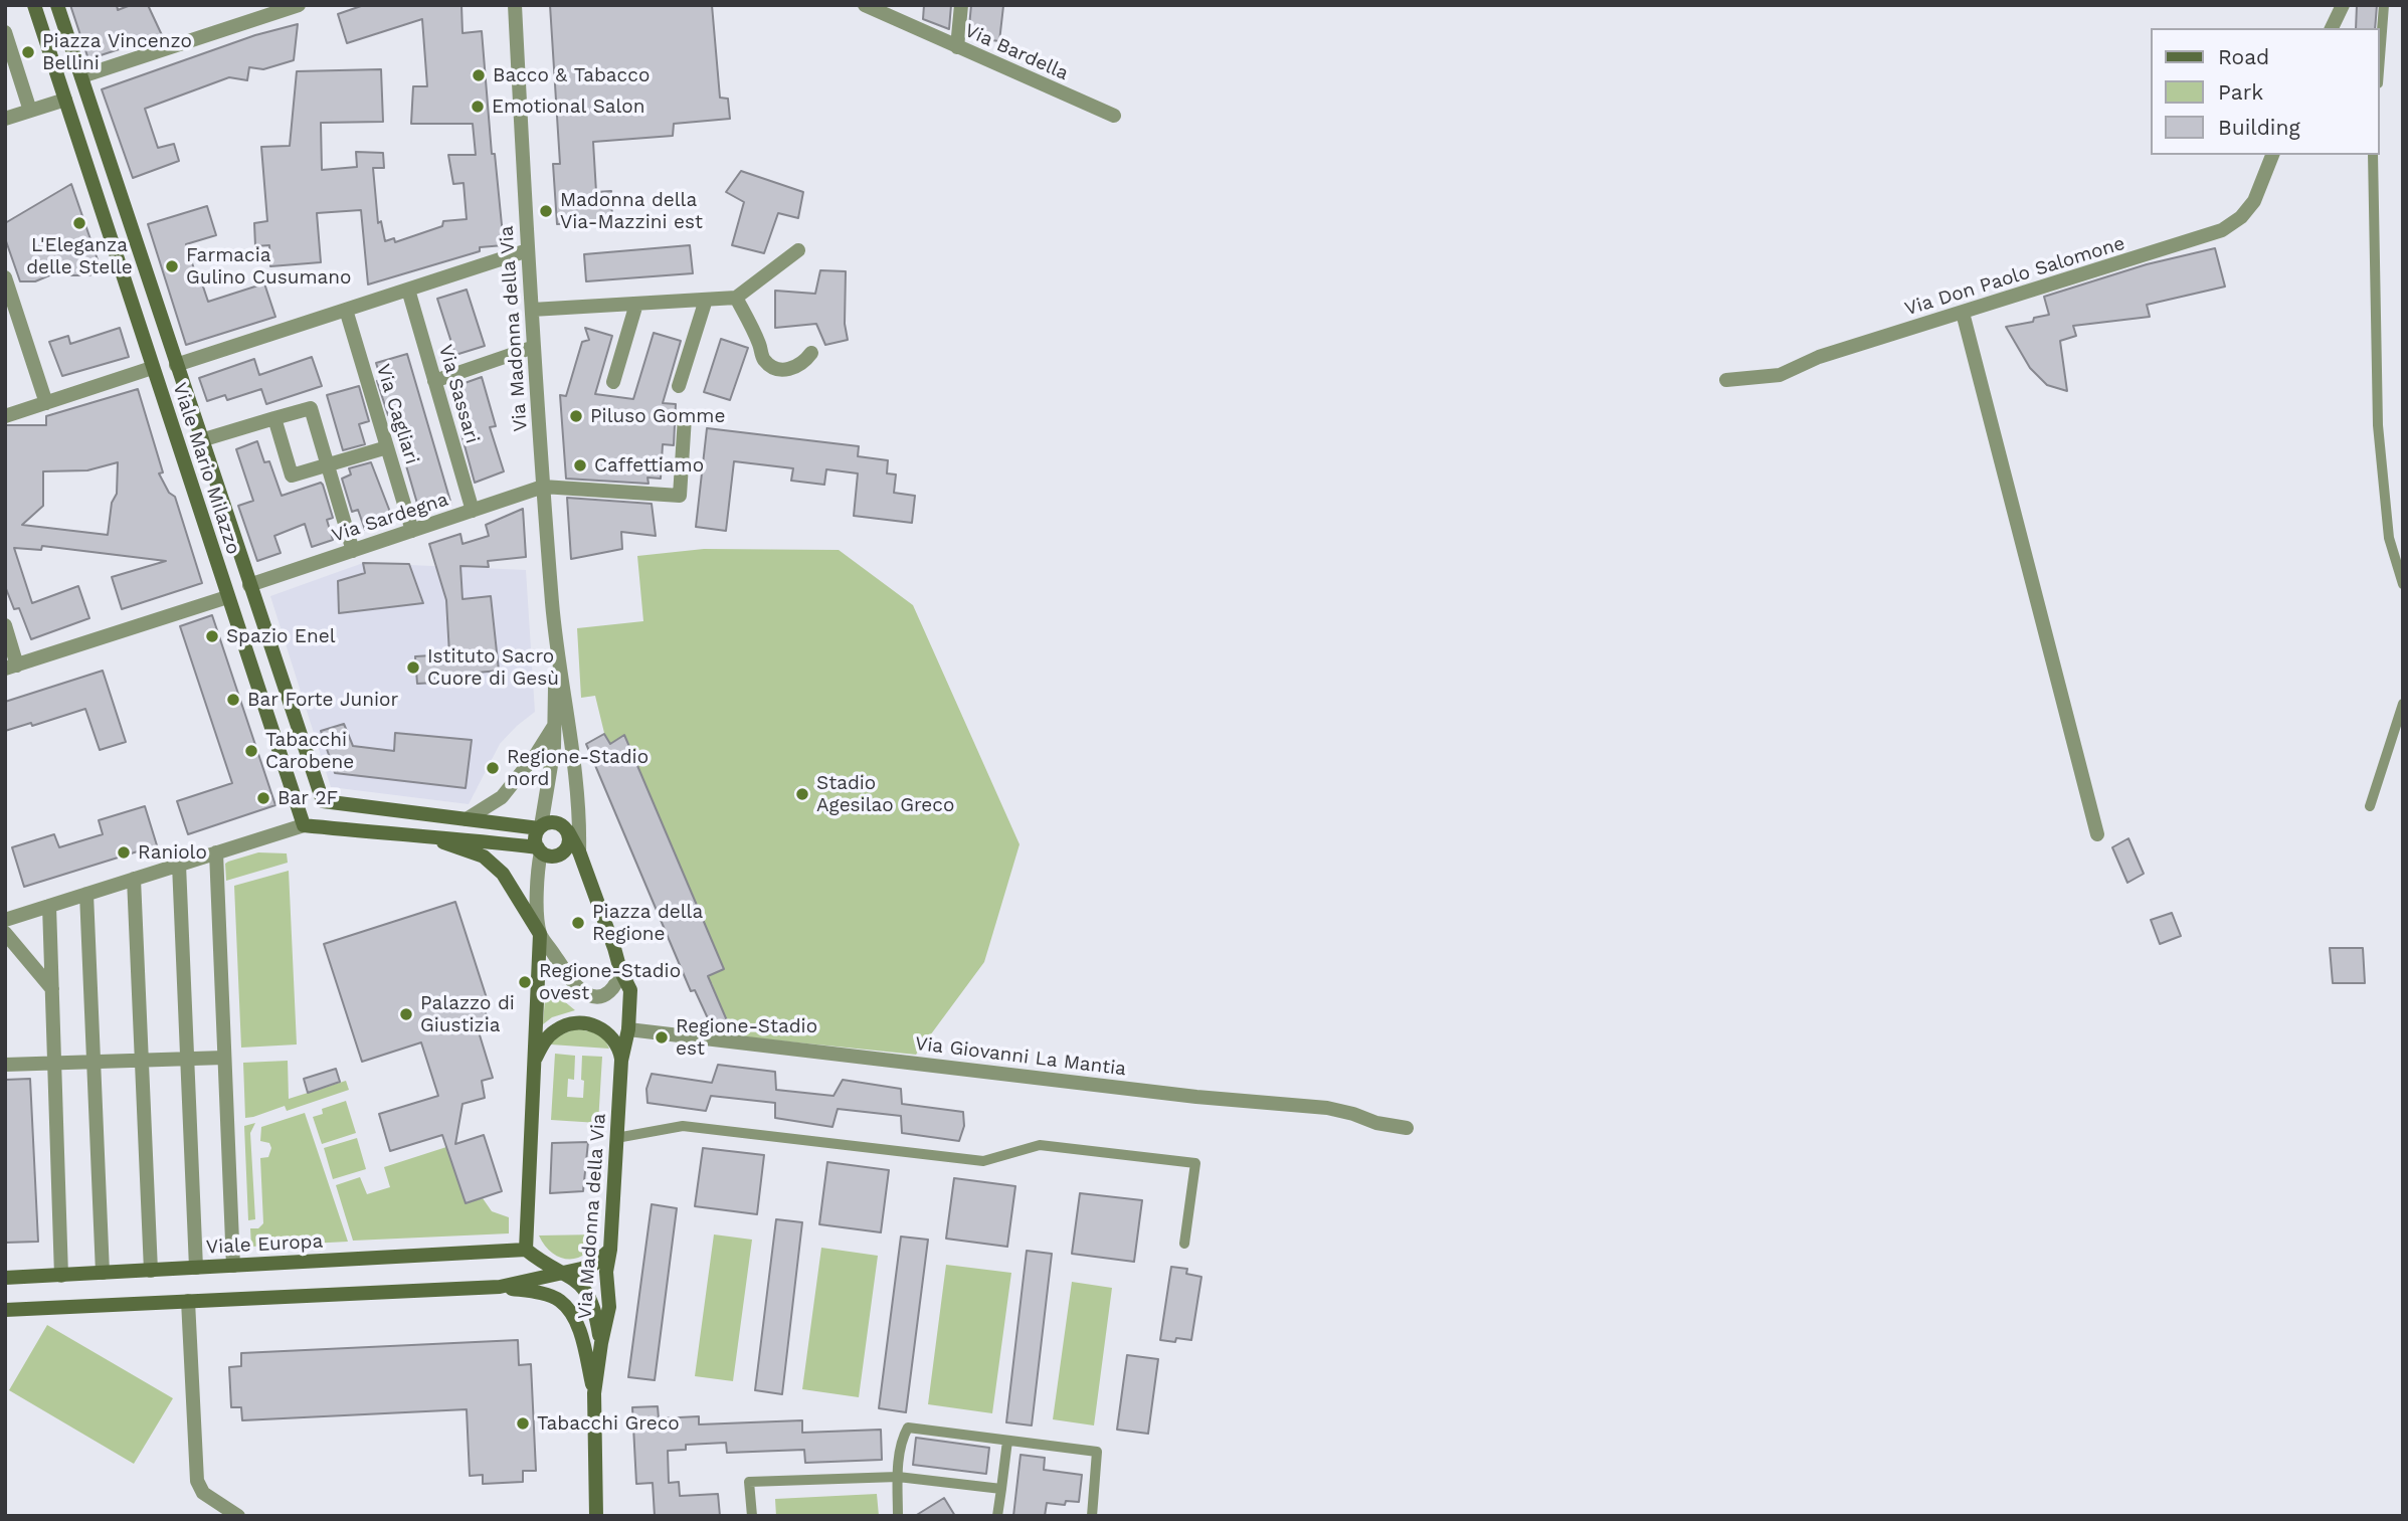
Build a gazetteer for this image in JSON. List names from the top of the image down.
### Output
{
  "streets": {
    "street": [
      "Via Bardella",
      "Via Don Paolo Salomone",
      "Via Madonna della Via",
      "Via Sassari",
      "Via Cagliari",
      "Viale Mario Milazzo",
      "Via Sardegna",
      "Via Giovanni La Mantia",
      "Viale Europa"
    ]
  },
  "crossings": [
    ["Via Madonna della Via", "Via Sardegna"],
    ["Via Madonna della Via", "Via Giovanni La Mantia"],
    ["Via Sassari", "Via Sardegna"],
    ["Via Cagliari", "Via Sardegna"],
    ["Viale Mario Milazzo", "Via Sardegna"]
  ],
  "places": [
    "Piazza Vincenzo Bellini",
    "Bacco & Tabacco",
    "Emotional Salon",
    "Madonna della Via-Mazzini est",
    "L'Eleganza delle Stelle",
    "Farmacia Gulino Cusumano",
    "Piluso Gomme",
    "Caffettiamo",
    "Spazio Enel",
    "Istituto Sacro Cuore di Gesù",
    "Bar Forte Junior",
    "Tabacchi Carobene",
    "Regione-Stadio nord",
    "Stadio Agesilao Greco",
    "Bar 2F",
    "Raniolo",
    "Piazza della Regione",
    "Regione-Stadio ovest",
    "Palazzo di Giustizia",
    "Regione-Stadio est",
    "Tabacchi Greco"
  ],
  "legend": ["Road", "Park", "Building"]
}
